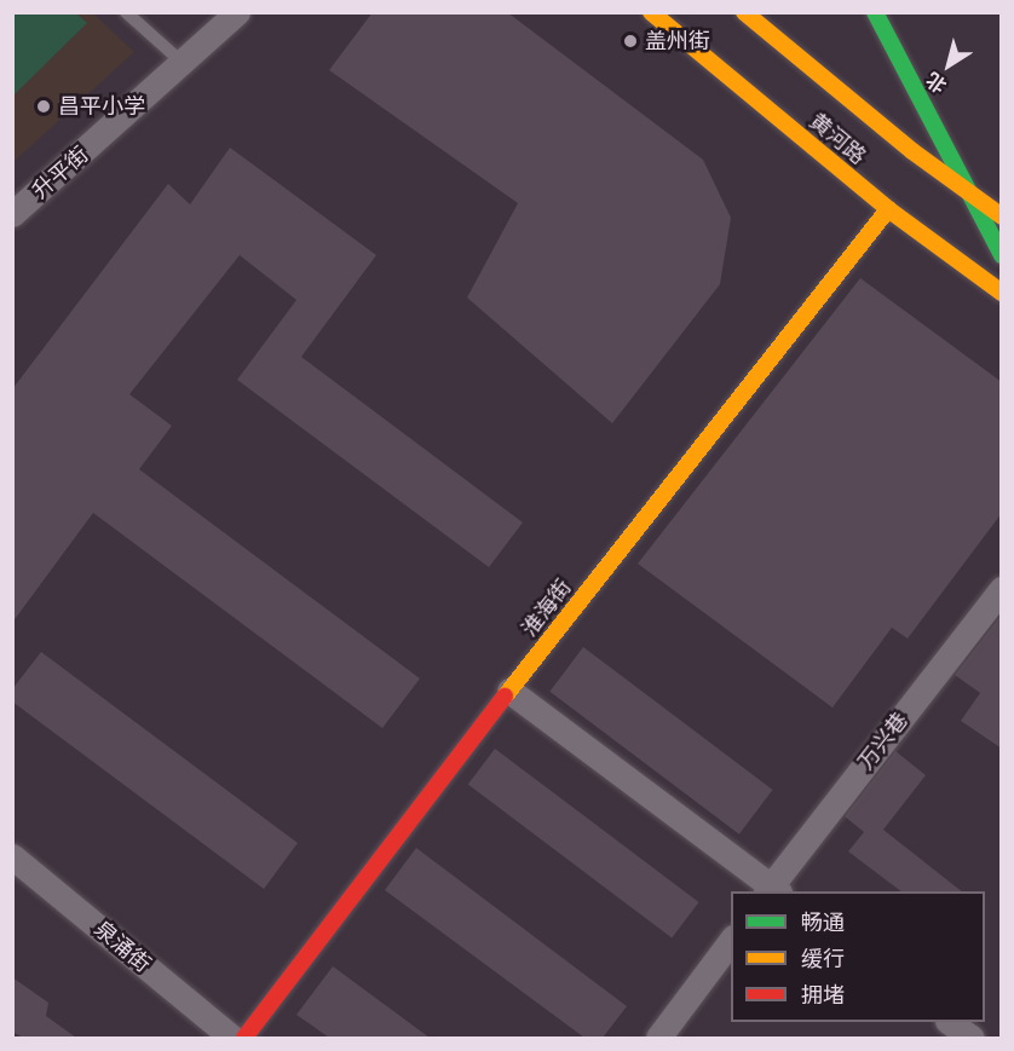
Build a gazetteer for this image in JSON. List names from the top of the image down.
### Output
{
  "streets": {
    "street": [
      "黄河路",
      "升平街",
      "淮海街",
      "万兴巷",
      "泉涌街"
    ]
  },
  "crossings": [
    ["黄河路", "淮海街"]
  ],
  "places": ["盖州街", "昌平小学"],
  "legend": ["畅通", "缓行", "拥堵"],
  "north": "bottom left"
}
